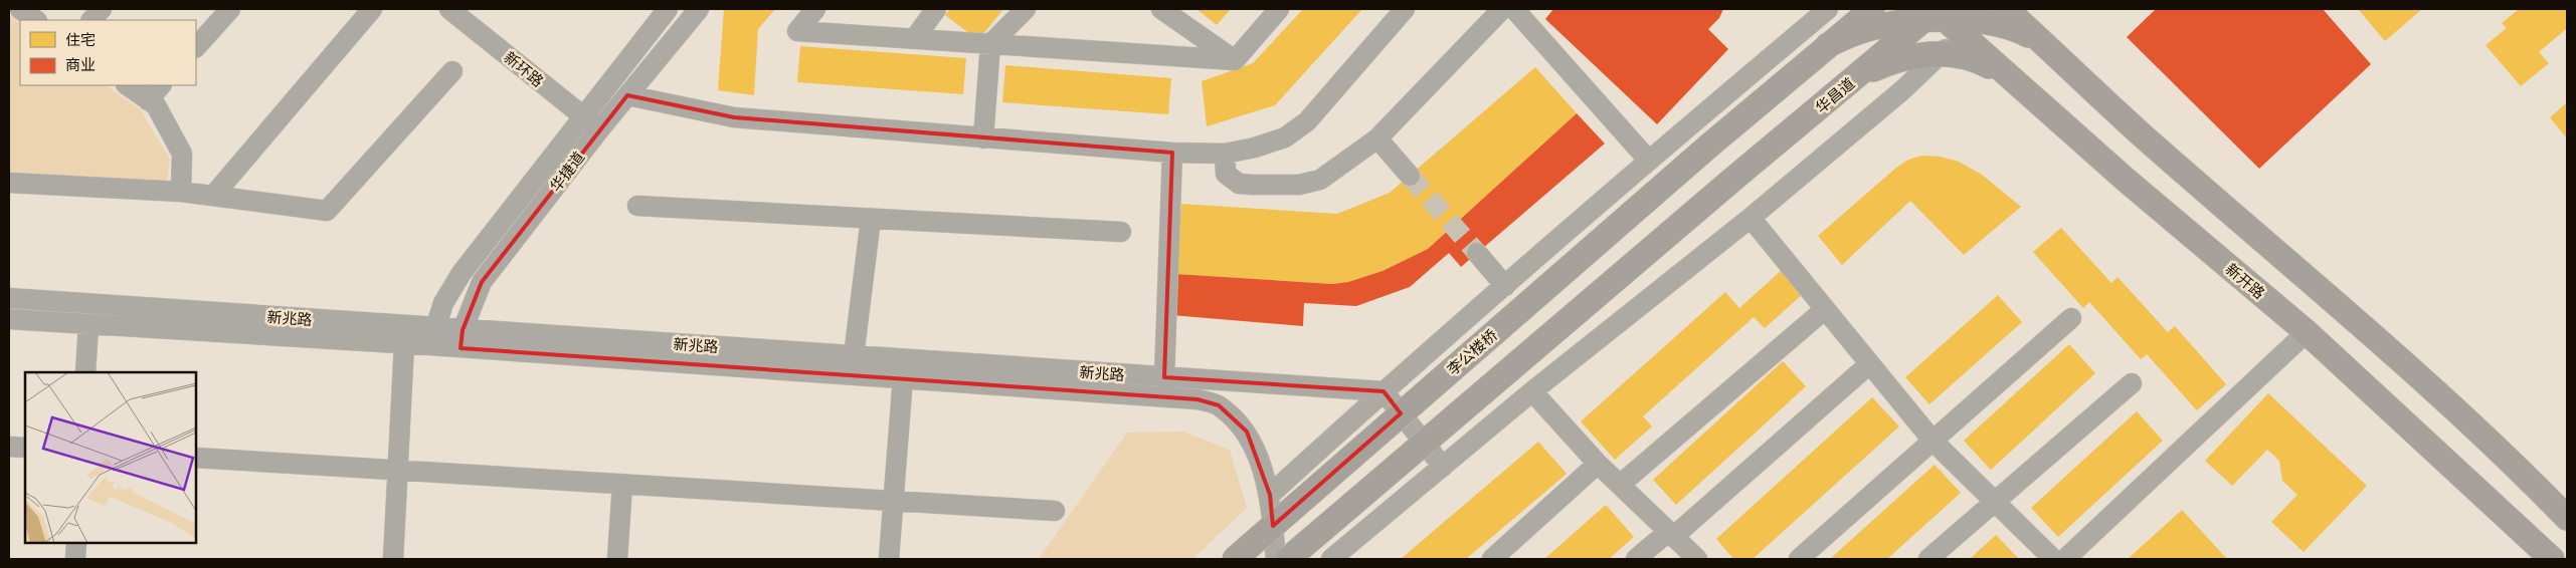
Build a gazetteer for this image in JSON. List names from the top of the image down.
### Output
{
  "streets": {
    "main road": ["华昌道", "新开路", "李公楼桥"],
    "street": ["新环路", "华捷道", "新兆路"]
  },
  "crossings": [
    ["新环路", "华捷道"],
    ["华昌道", "新开路"],
    ["华捷道", "新兆路"]
  ],
  "legend": ["住宅", "商业"]
}
